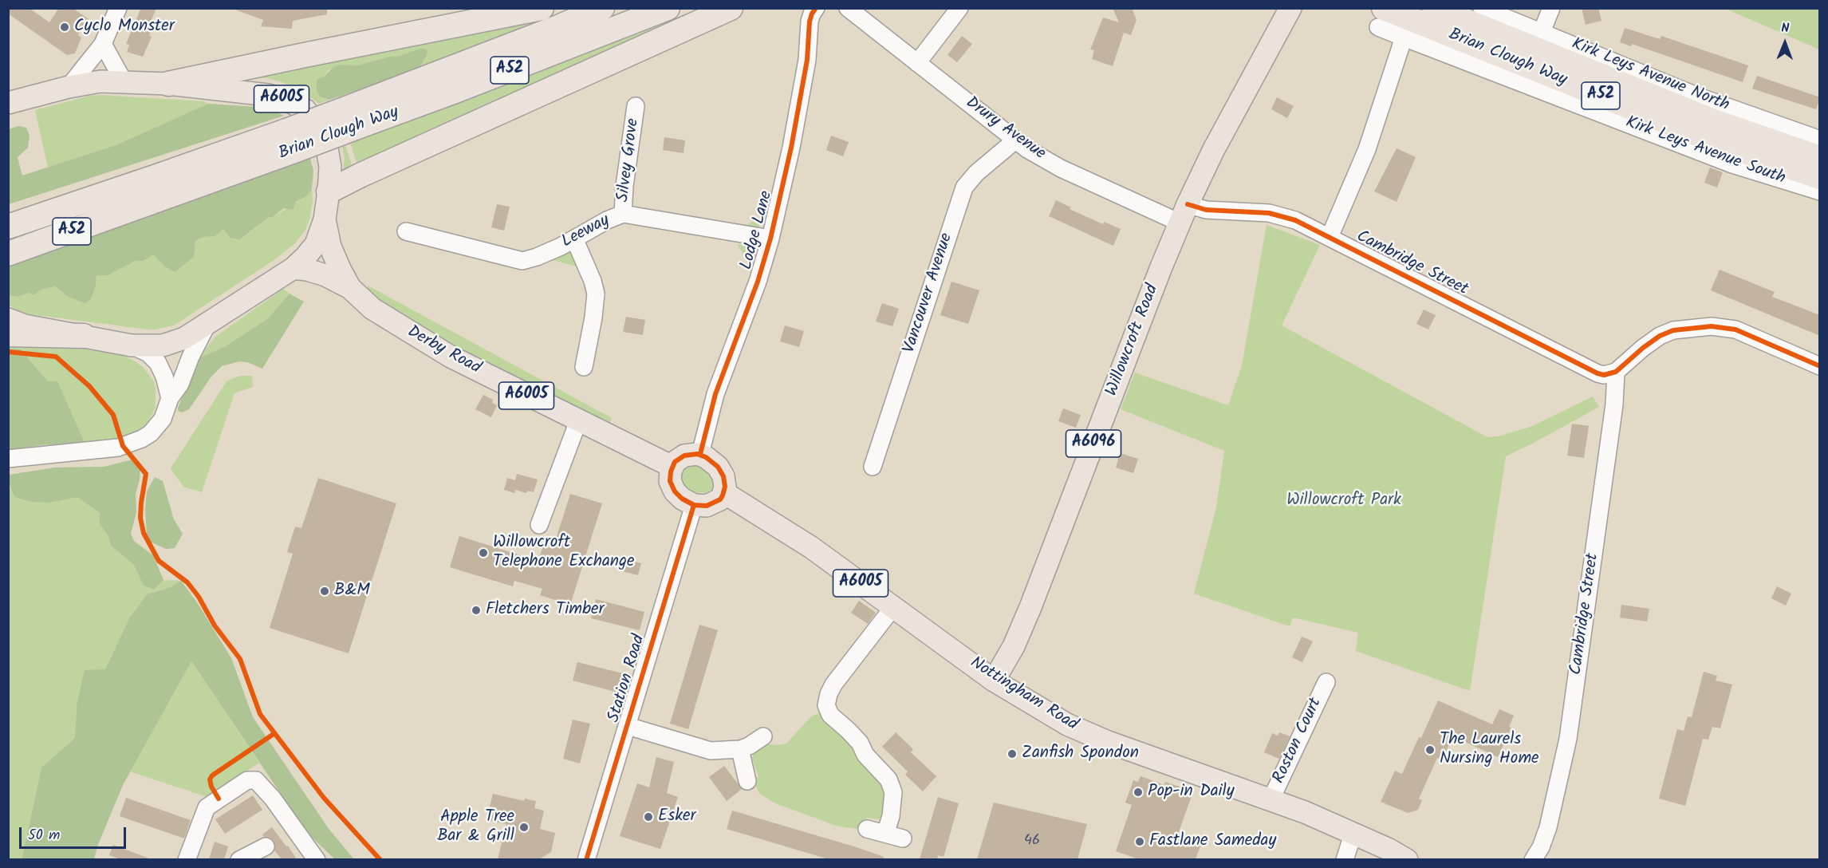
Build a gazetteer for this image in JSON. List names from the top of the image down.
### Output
{
  "streets": {
    "highway": ["Brian Clough Way", "A52"],
    "main road": [
      "A6005",
      "Willowcroft Road",
      "Derby Road",
      "A6096",
      "Nottingham Road"
    ],
    "street": [
      "Kirk Leys Avenue North",
      "Drury Avenue",
      "Kirk Leys Avenue South",
      "Silvey Grove",
      "Lodge Lane",
      "Leeway",
      "Cambridge Street",
      "Vancouver Avenue",
      "Station Road",
      "Roston Court"
    ]
  },
  "crossings": [
    ["Brian Clough Way", "Kirk Leys Avenue South"],
    ["A6005", "Derby Road"],
    ["Drury Avenue", "Cambridge Street"],
    ["Drury Avenue", "Vancouver Avenue"],
    ["Drury Avenue", "Willowcroft Road"],
    ["Silvey Grove", "Leeway"],
    ["Lodge Lane", "Leeway"],
    ["Lodge Lane", "Derby Road"],
    ["Lodge Lane", "Station Road"],
    ["Lodge Lane", "Nottingham Road"],
    ["Cambridge Street", "Willowcroft Road"],
    ["Willowcroft Road", "Nottingham Road"],
    ["Derby Road", "Station Road"],
    ["Derby Road", "Nottingham Road"],
    ["Station Road", "Nottingham Road"],
    ["Nottingham Road", "Roston Court"]
  ],
  "parks": ["Willowcroft Park"],
  "places": [
    "Cyclo Monster",
    "Willowcroft Telephone Exchange",
    "B&M",
    "Fletchers Timber",
    "The Laurels Nursing Home",
    "Zanfish Spondon",
    "Pop-in Daily",
    "Esker",
    "Apple Tree Bar & Grill",
    "Fastlane Sameday"
  ],
  "house_numbers": ["46"],
  "scale_bar": "50 m",
  "north": "top"
}
